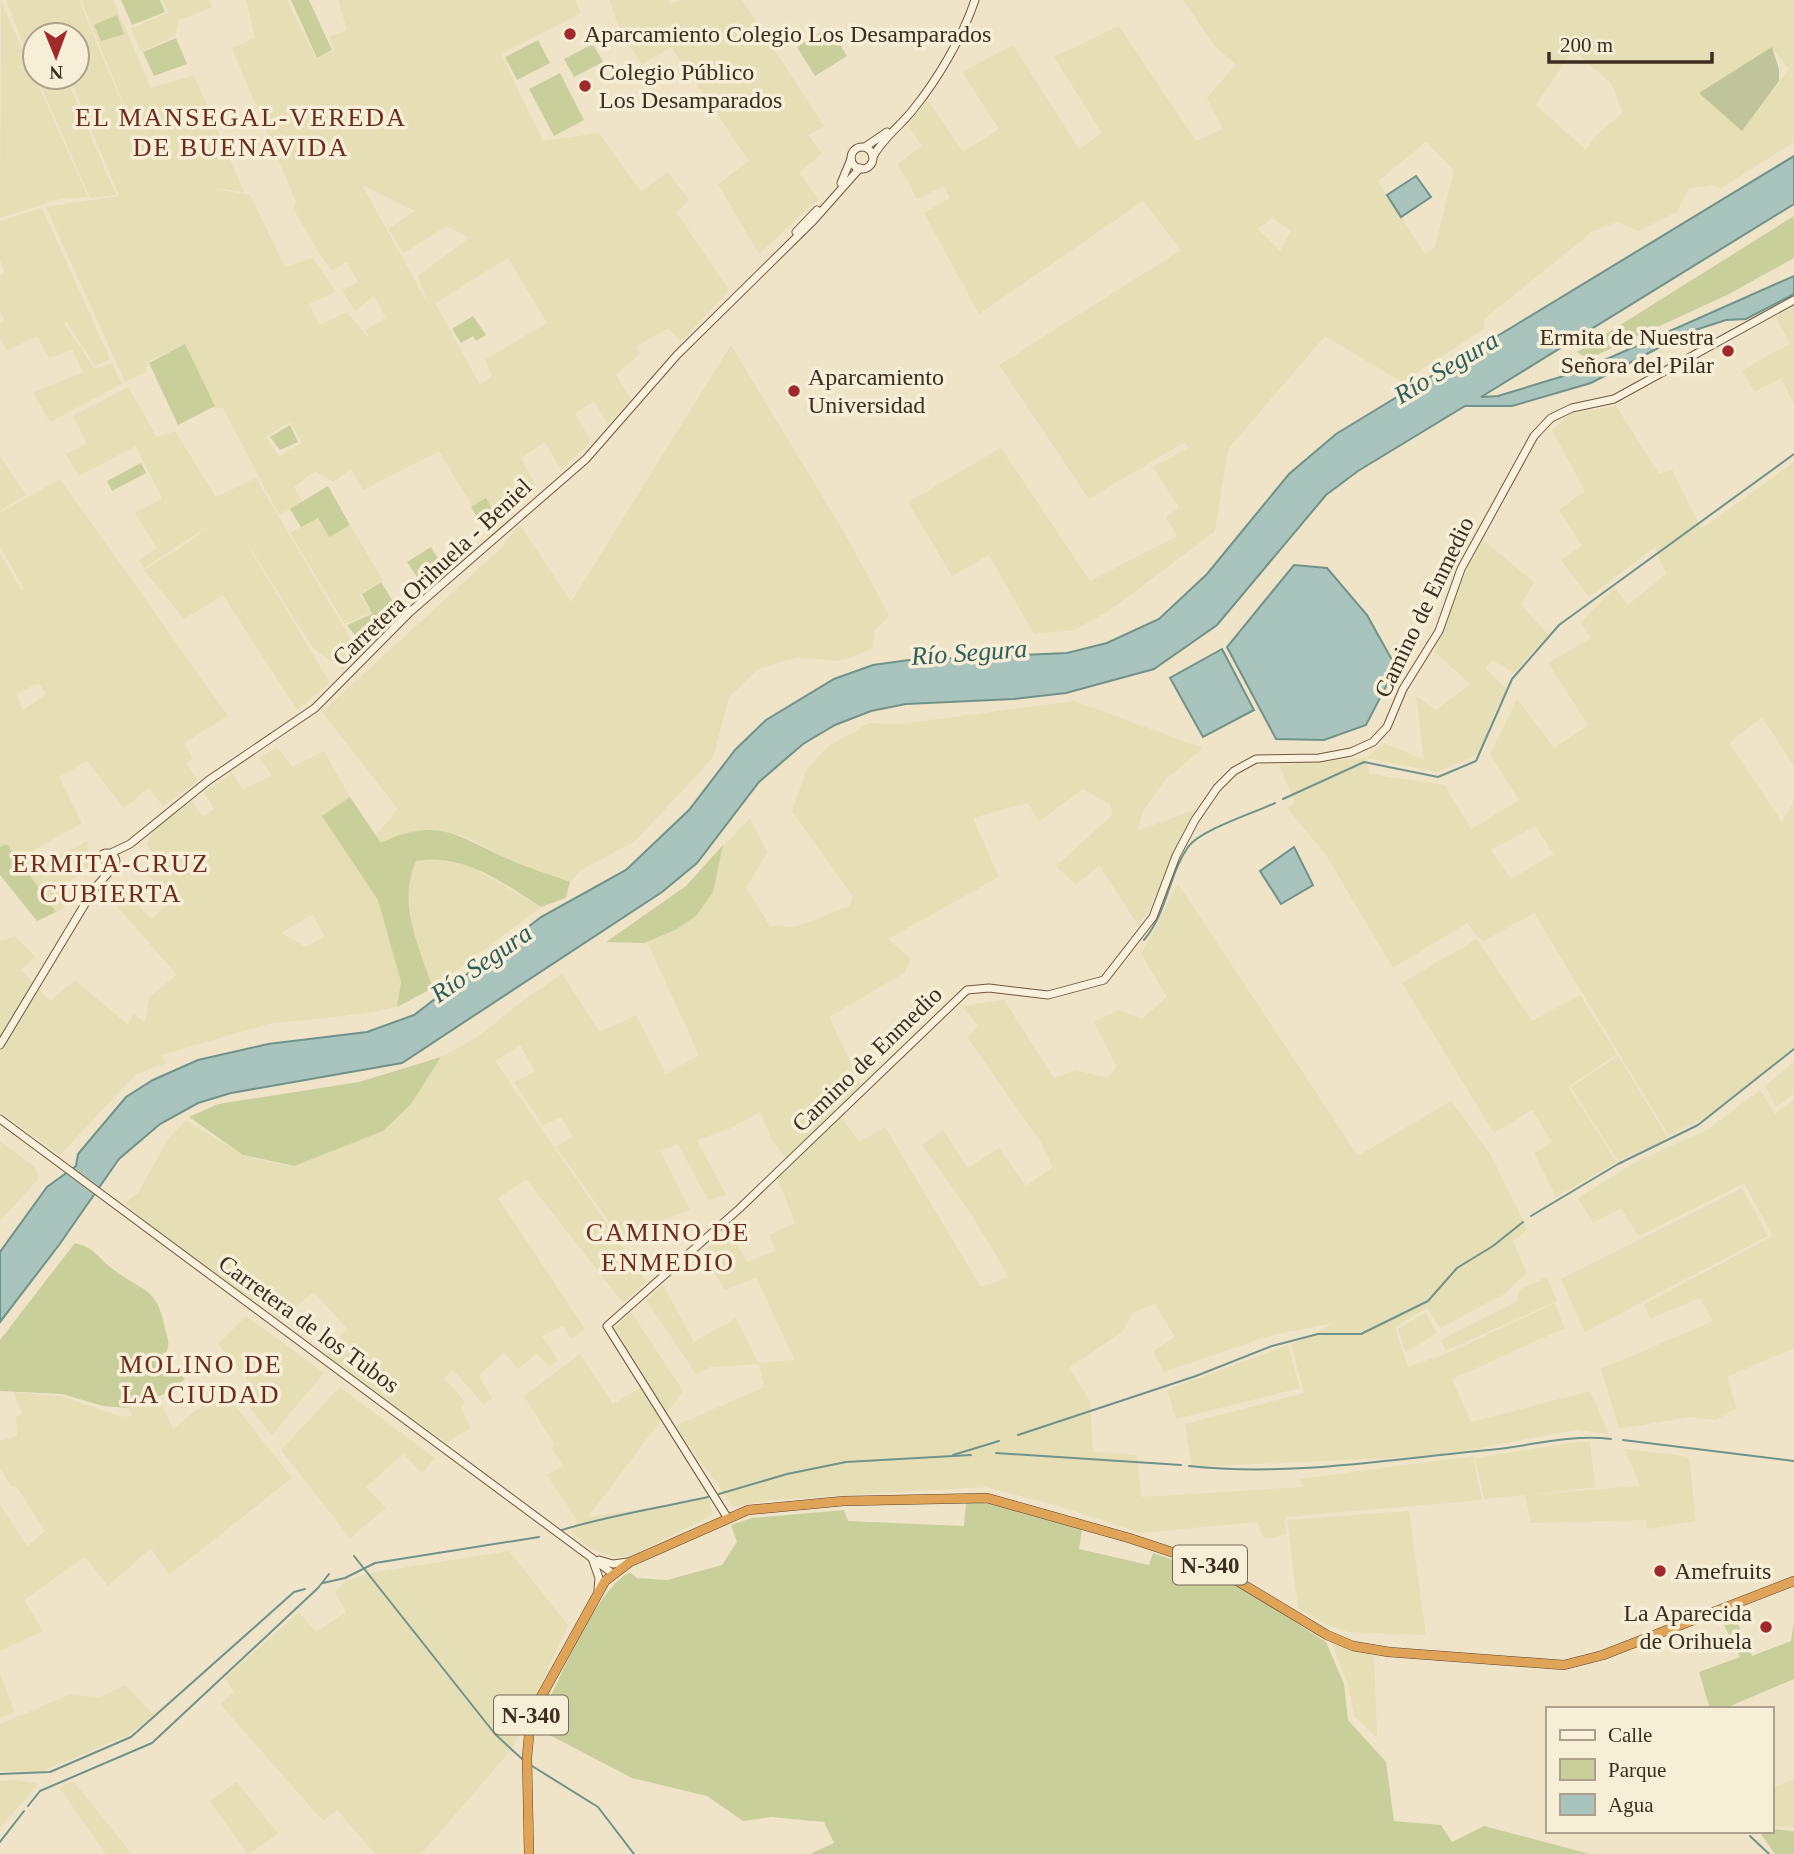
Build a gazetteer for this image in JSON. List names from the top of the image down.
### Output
{
  "streets": {
    "highway": ["N-340"],
    "main road": ["Carretera Orihuela - Beniel", "Camino de Enmedio", "Carretera de los Tubos"]
  },
  "crossings": [
    ["Camino de Enmedio", "N-340"],
    ["Carretera de los Tubos", "N-340"]
  ],
  "districts": [
    "EL MANSEGAL-VEREDA DE BUENAVIDA",
    "ERMITA-CRUZ CUBIERTA",
    "CAMINO DE ENMEDIO",
    "MOLINO DE LA CIUDAD"
  ],
  "water": ["Río Segura"],
  "places": [
    "Aparcamiento Colegio Los Desamparados",
    "Colegio Público Los Desamparados",
    "Ermita de Nuestra Señora del Pilar",
    "Aparcamiento Universidad",
    "Amefruits",
    "La Aparecida de Orihuela"
  ],
  "legend": ["Calle", "Parque", "Agua"],
  "scale_bar": "200 m",
  "north": "bottom"
}
